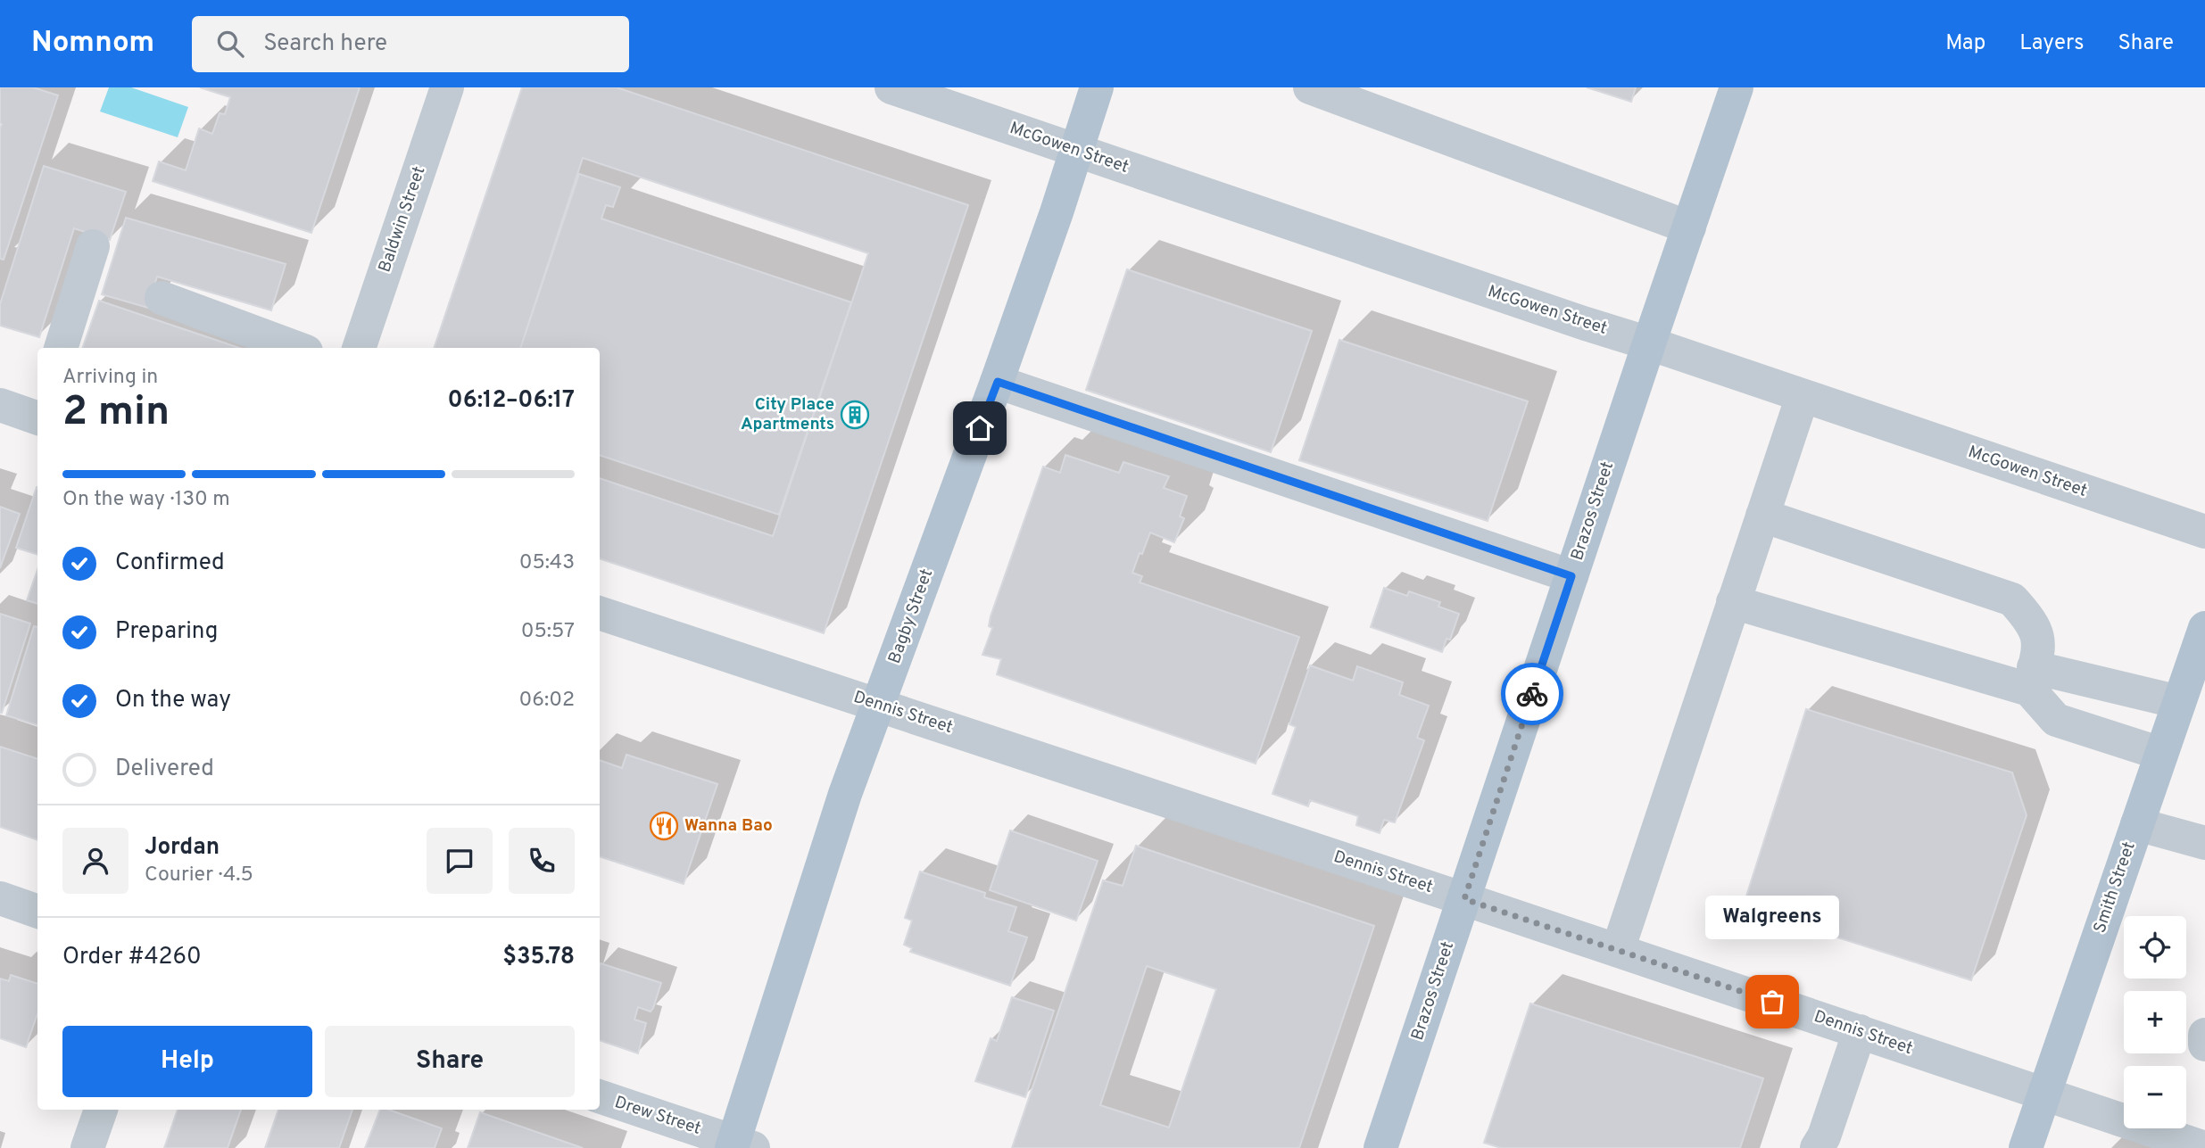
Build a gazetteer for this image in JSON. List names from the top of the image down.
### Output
{
  "streets": {
    "main road": ["Brazos Street", "Bagby Street", "Smith Street"],
    "street": [
      "McGowen Street",
      "Baldwin Street",
      "Dennis Street",
      "Drew Street"
    ]
  },
  "crossings": [
    ["McGowen Street", "Brazos Street"],
    ["McGowen Street", "Bagby Street"],
    ["Brazos Street", "Dennis Street"],
    ["Bagby Street", "Dennis Street"],
    ["Bagby Street", "Drew Street"],
    ["Dennis Street", "Smith Street"]
  ],
  "places": {
    "building": ["City Place Apartments"],
    "restaurant": ["Wanna Bao"],
    "other": ["Walgreens"]
  },
  "page": {
    "header": "Nomnom",
    "search": "Search here",
    "nav": ["Map", "Layers", "Share"],
    "heading": ["2 min", "Arriving in", "06:12–06:17"],
    "panel": [
      "Jordan",
      "Courier · 4.5",
      "Order #4260",
      "$35.78"
    ],
    "bar": "On the way · 130 m",
    "list": [
      ["Confirmed", "05:43"],
      ["Preparing", "05:57"],
      ["On the way", "06:02"],
      "Delivered"
    ],
    "bubble": "Walgreens",
    "map_buttons": ["+", "−"],
    "buttons": ["Help", "Share"]
  }
}
